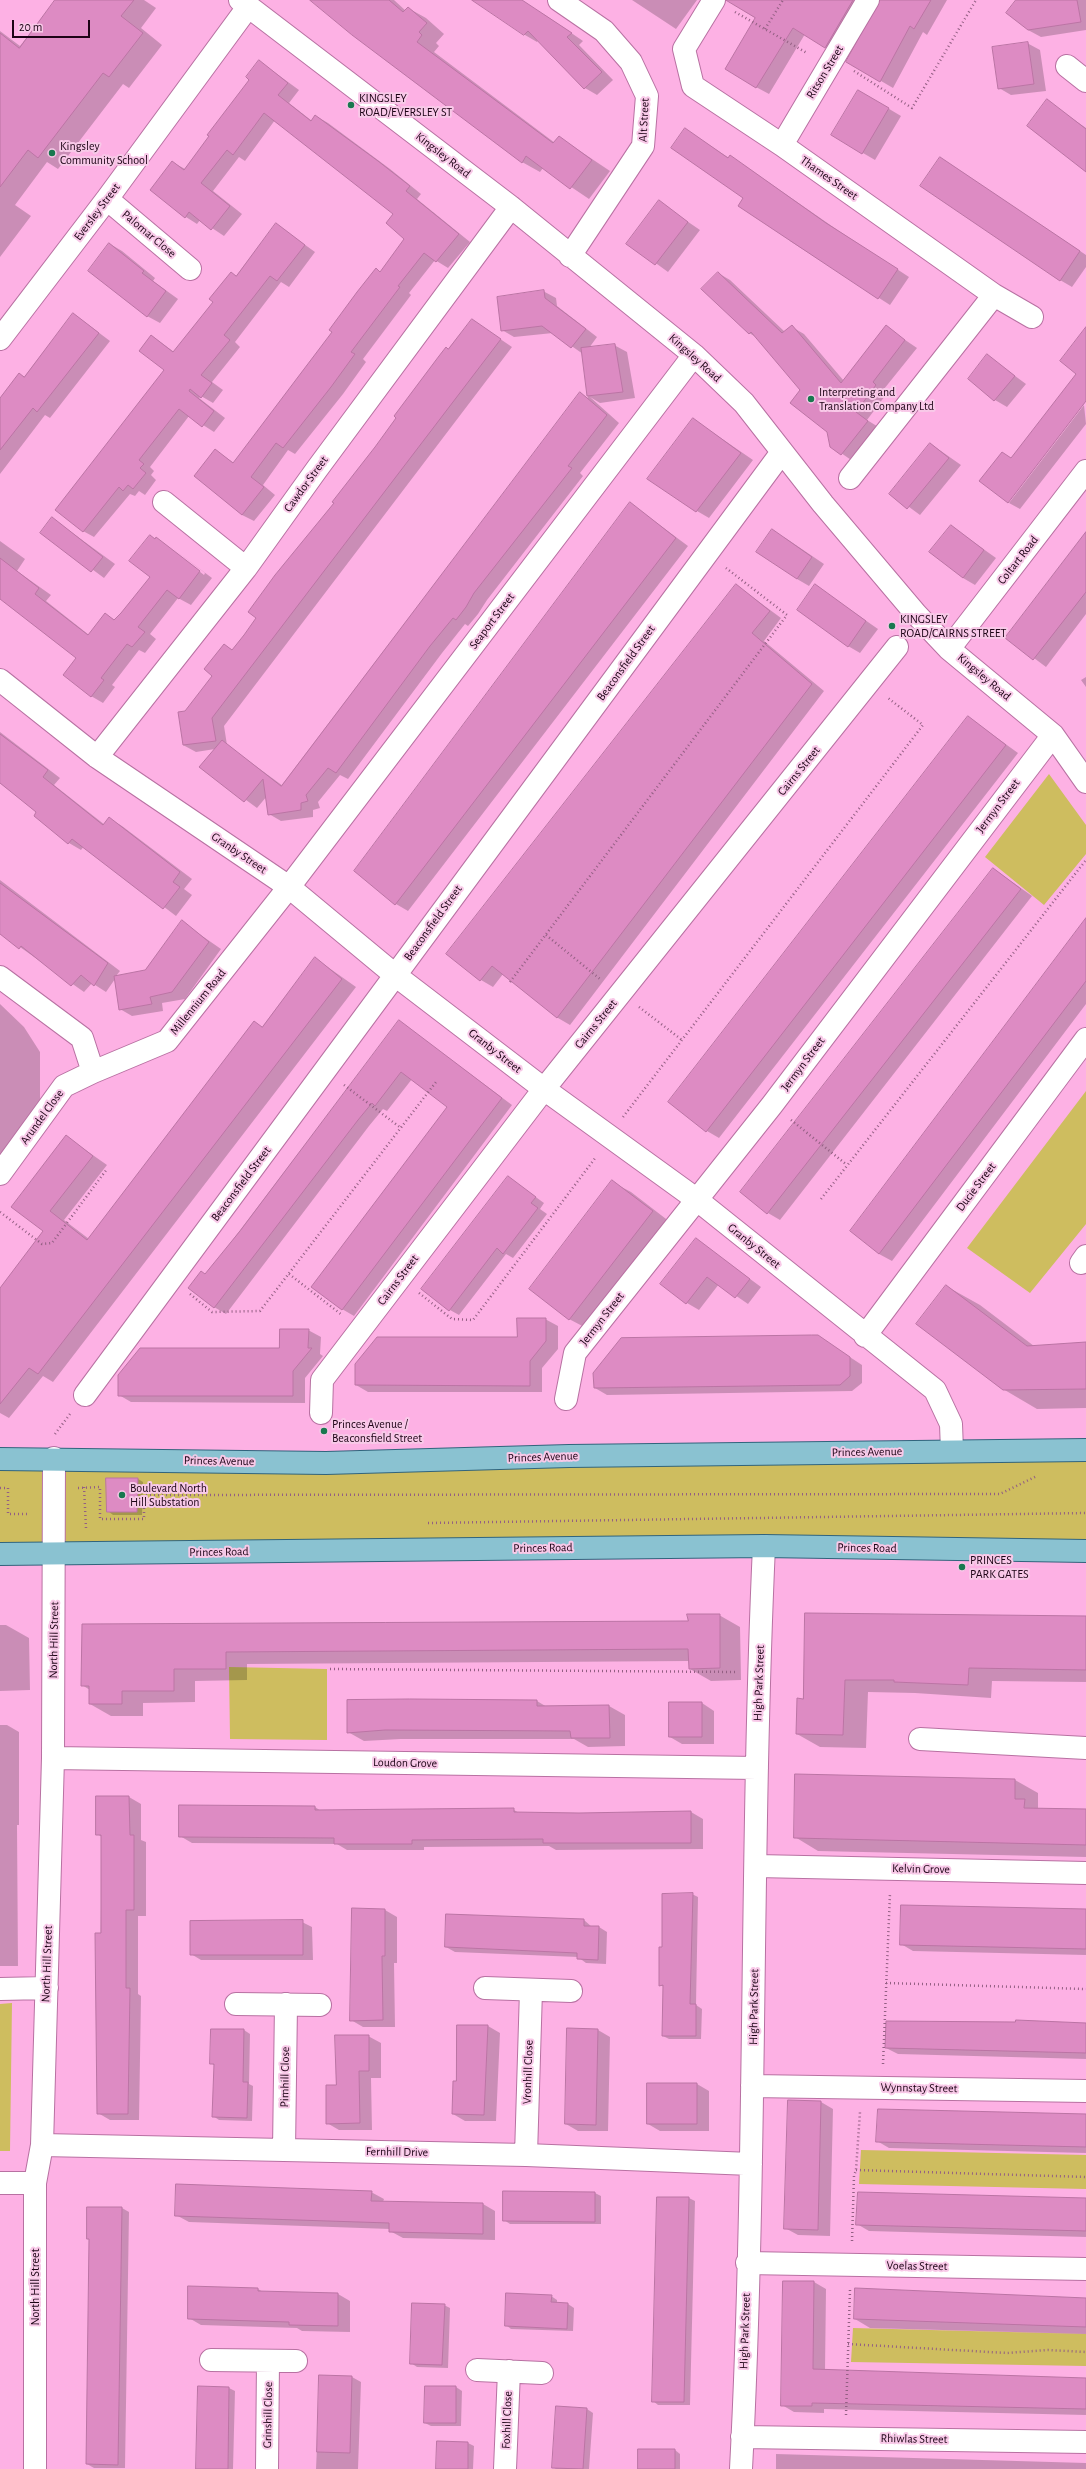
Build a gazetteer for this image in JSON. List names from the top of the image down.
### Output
{
  "streets": {
    "main road": ["Princes Avenue", "Princes Road"],
    "street": [
      "Ritson Street",
      "Alt Street",
      "Kingsley Road",
      "Thames Street",
      "Eversley Street",
      "Palomar Close",
      "Cawdor Street",
      "Coltart Road",
      "Seaport Street",
      "Beaconsfield Street",
      "Cairns Street",
      "Jermyn Street",
      "Granby Street",
      "Millennium Road",
      "Arundel Close",
      "Ducie Street",
      "North Hill Street",
      "High Park Street",
      "Loudon Grove",
      "Kelvin Grove",
      "Vronhill Close",
      "Pimhill Close",
      "Wynnstay Street",
      "Fernhill Drive",
      "Voelas Street",
      "Grinshill Close",
      "Foxhill Close",
      "Rhiwlas Street"
    ]
  },
  "crossings": [
    ["Ritson Street", "Thames Street"],
    ["Alt Street", "Kingsley Road"],
    ["Kingsley Road", "Eversley Street"],
    ["Kingsley Road", "Cawdor Street"],
    ["Kingsley Road", "Coltart Road"],
    ["Kingsley Road", "Seaport Street"],
    ["Kingsley Road", "Beaconsfield Street"],
    ["Kingsley Road", "Jermyn Street"],
    ["Eversley Street", "Palomar Close"],
    ["Cawdor Street", "Granby Street"],
    ["Seaport Street", "Granby Street"],
    ["Seaport Street", "Millennium Road"],
    ["Beaconsfield Street", "Granby Street"],
    ["Cairns Street", "Granby Street"],
    ["Jermyn Street", "Granby Street"],
    ["Granby Street", "Millennium Road"],
    ["Granby Street", "Ducie Street"],
    ["Granby Street", "Princes Avenue"],
    ["Millennium Road", "Arundel Close"],
    ["Princes Avenue", "North Hill Street"],
    ["Princes Road", "North Hill Street"],
    ["Princes Road", "High Park Street"],
    ["North Hill Street", "Loudon Grove"],
    ["North Hill Street", "Fernhill Drive"],
    ["High Park Street", "Loudon Grove"],
    ["High Park Street", "Kelvin Grove"],
    ["High Park Street", "Wynnstay Street"],
    ["High Park Street", "Fernhill Drive"],
    ["High Park Street", "Voelas Street"],
    ["High Park Street", "Rhiwlas Street"],
    ["Vronhill Close", "Fernhill Drive"],
    ["Pimhill Close", "Fernhill Drive"]
  ],
  "places": [
    "KINGSLEY ROAD/EVERSLEY ST",
    "Kingsley Community School",
    "Interpreting and Translation Company Ltd",
    "KINGSLEY ROAD/CAIRNS STREET",
    "Princes Avenue / Beaconsfield Street",
    "Boulevard North Hill Substation",
    "PRINCES PARK GATES"
  ],
  "scale_bar": "20 m"
}
